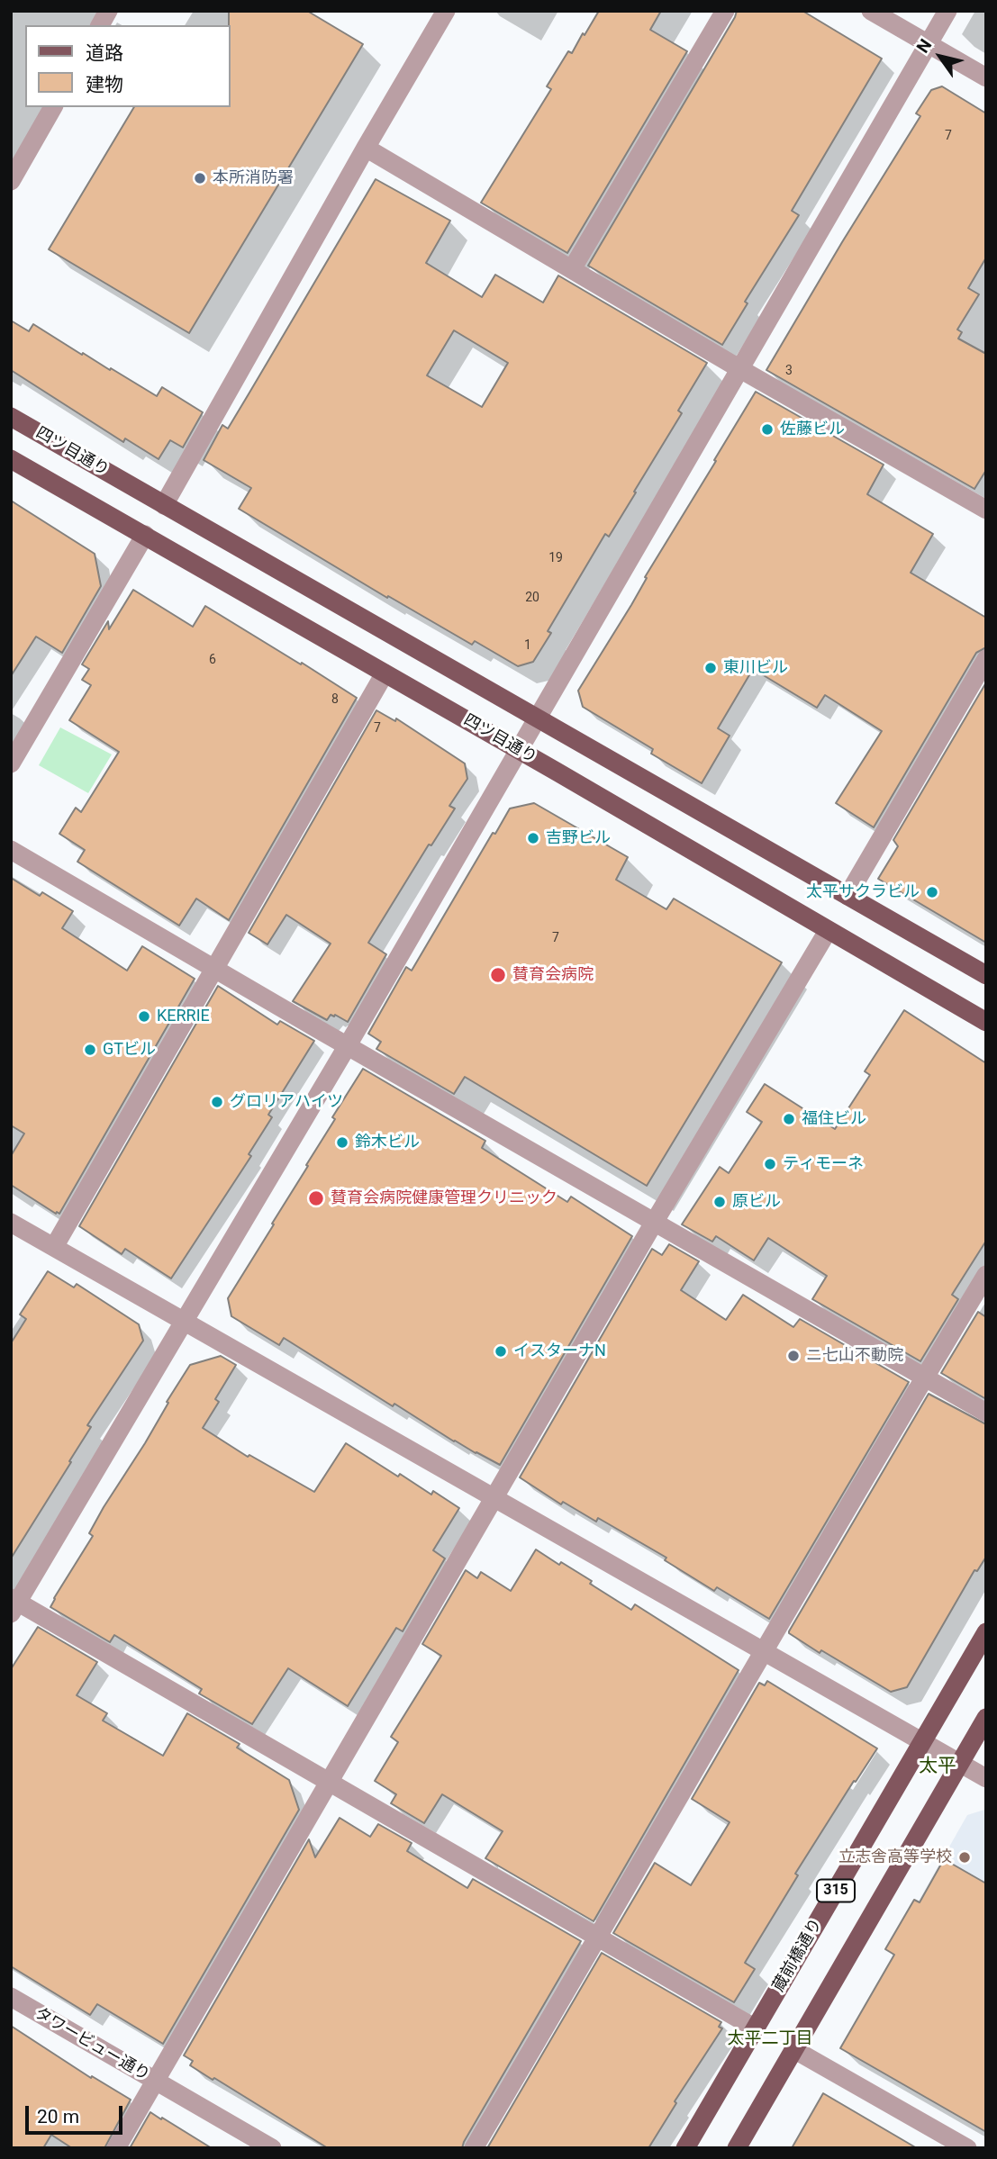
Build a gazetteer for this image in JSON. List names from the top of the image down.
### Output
{
  "streets": {
    "main road": ["四ツ目通り", "315", "蔵前橋通り"],
    "street": ["タワービュー通り"]
  },
  "districts": ["太平", "太平二丁目"],
  "places": [
    "本所消防署",
    "佐藤ビル",
    "東川ビル",
    "吉野ビル",
    "太平サクラビル",
    "賛育会病院",
    "KERRIE",
    "GTビル",
    "グロリアハイツ",
    "福住ビル",
    "鈴木ビル",
    "ティモーネ",
    "賛育会病院健康管理クリニック",
    "原ビル",
    "イスターナN",
    "ニ七山不動院",
    "立志舎高等学校"
  ],
  "house_numbers": [
    "7",
    "3",
    "19",
    "20",
    "1",
    "6",
    "8",
    "7",
    "7"
  ],
  "legend": ["道路", "建物"],
  "scale_bar": "20 m",
  "north": "top left"
}
